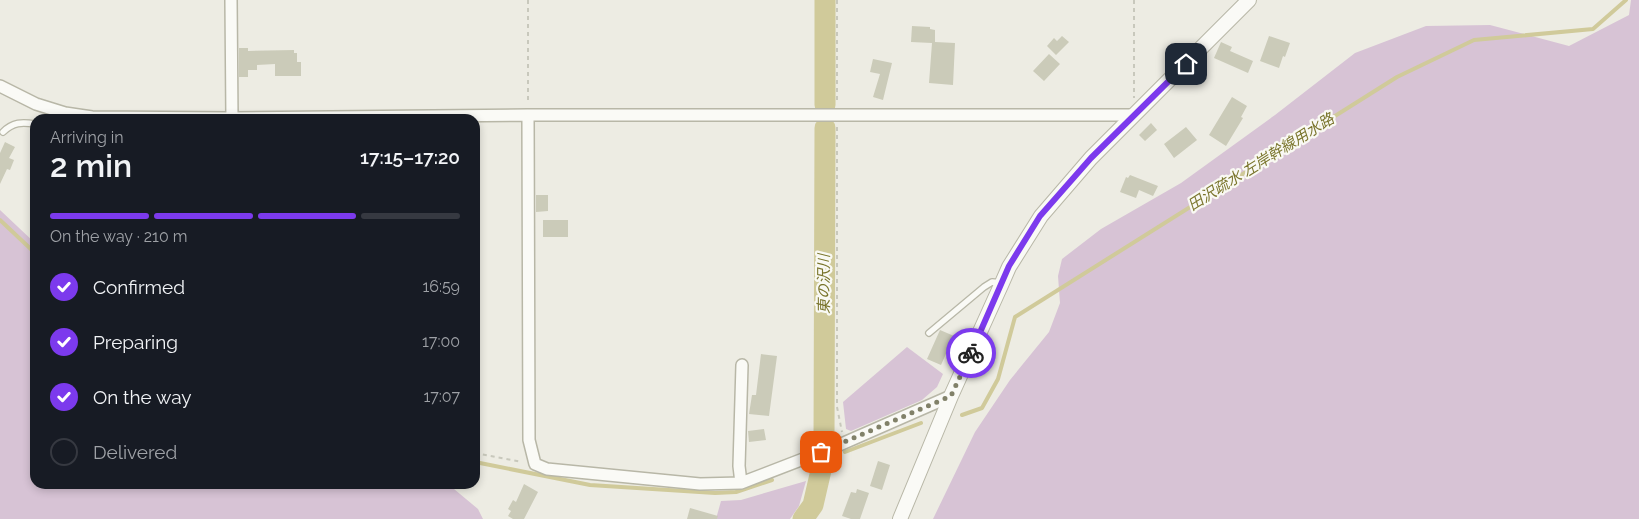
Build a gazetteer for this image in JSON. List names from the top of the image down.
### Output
{
  "water": ["田沢疏水 左岸幹線用水路", "東の沢川"],
  "page": {
    "heading": ["2 min", "Arriving in", "17:15–17:20"],
    "bar": "On the way · 210 m",
    "list": [
      ["Confirmed", "16:59"],
      ["Preparing", "17:00"],
      ["On the way", "17:07"],
      "Delivered"
    ]
  }
}
